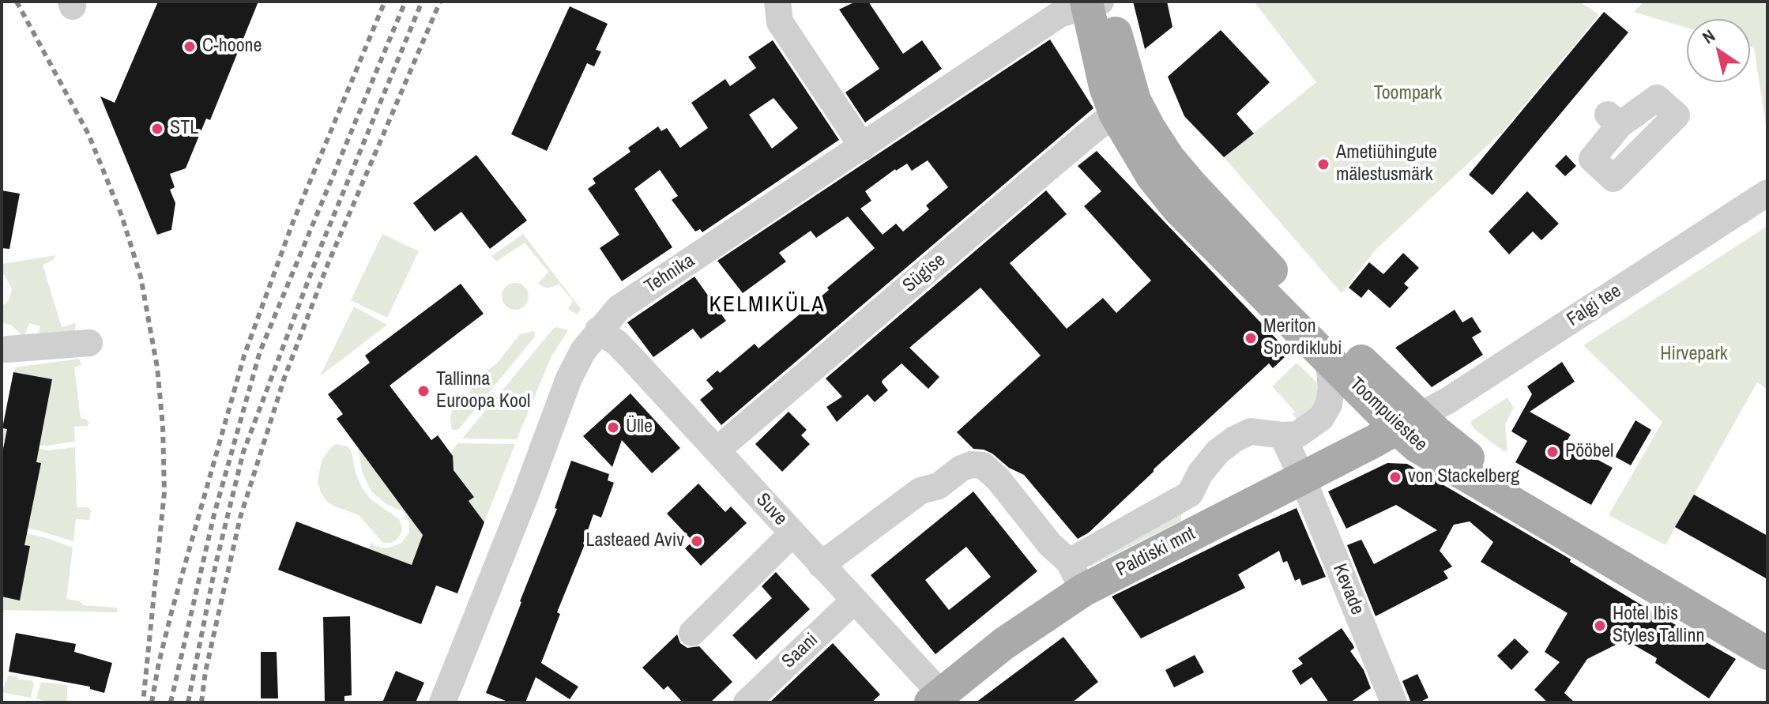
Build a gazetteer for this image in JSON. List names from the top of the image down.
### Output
{
  "streets": {
    "main road": ["Toompuiestee", "Paldiski mnt"],
    "street": [
      "Sügise",
      "Tehnika",
      "Falgi tee",
      "Suve",
      "Kevade",
      "Saani"
    ]
  },
  "crossings": [
    ["Sügise", "Toompuiestee"],
    ["Sügise", "Suve"],
    ["Tehnika", "Toompuiestee"],
    ["Tehnika", "Suve"],
    ["Falgi tee", "Toompuiestee"],
    ["Falgi tee", "Paldiski mnt"],
    ["Toompuiestee", "Paldiski mnt"],
    ["Suve", "Paldiski mnt"],
    ["Suve", "Saani"],
    ["Paldiski mnt", "Kevade"]
  ],
  "districts": ["KELMIKÜLA"],
  "parks": ["Toompark", "Hirvepark"],
  "places": [
    "C-hoone",
    "STL",
    "Ametiühingute mälestusmärk",
    "Meriton Spordiklubi",
    "Tallinna Euroopa Kool",
    "Ülle",
    "Pööbel",
    "von Stackelberg",
    "Lasteaed Aviv",
    "Hotel Ibis Styles Tallinn"
  ],
  "north": "top left"
}
